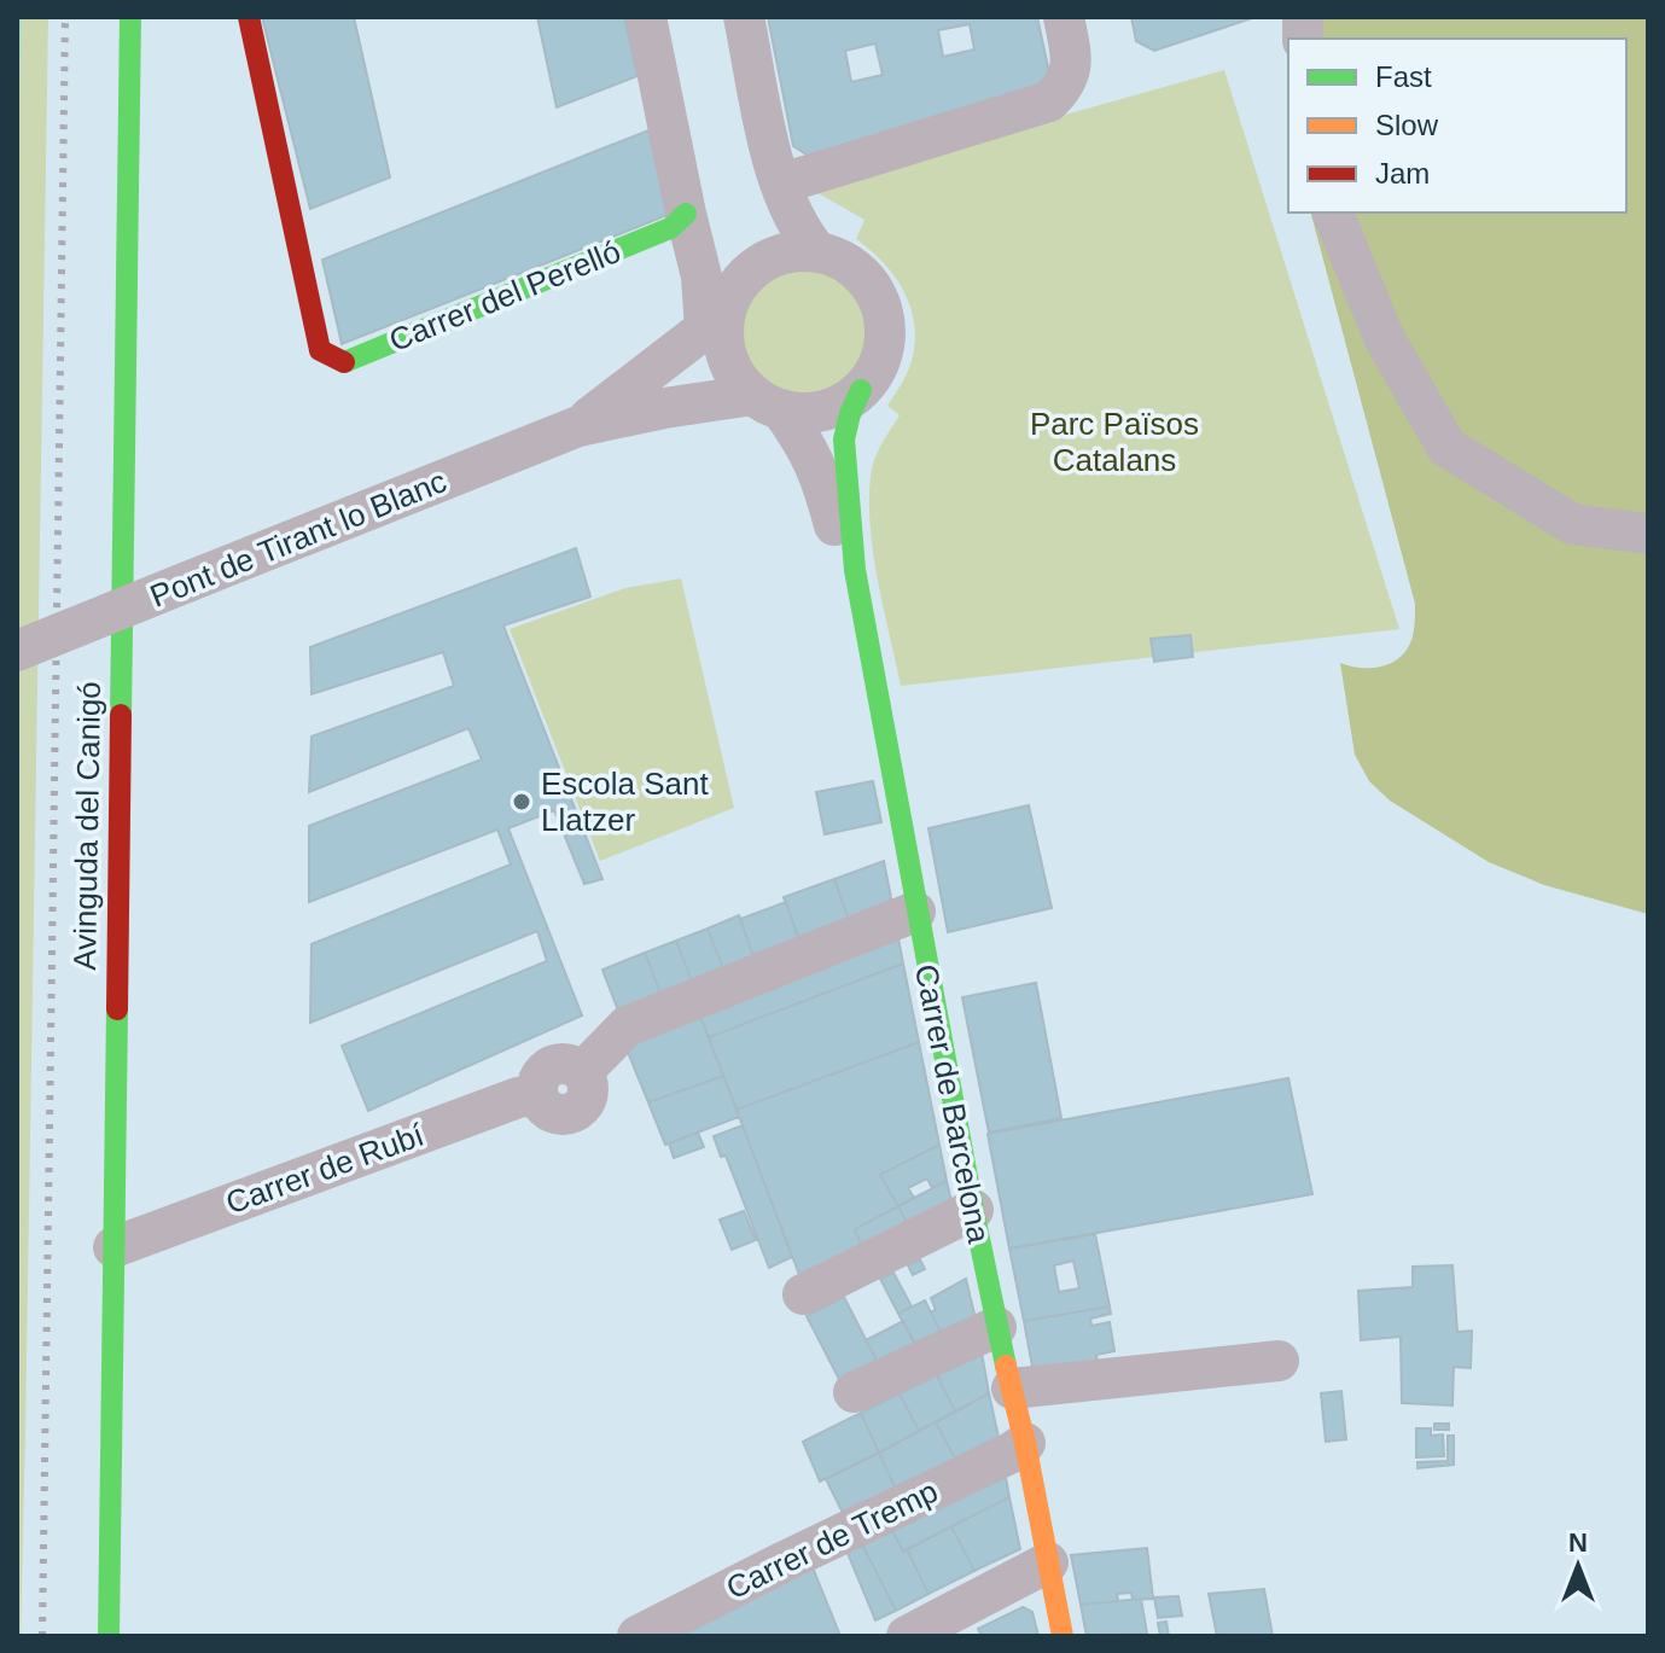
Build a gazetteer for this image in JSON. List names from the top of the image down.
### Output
{
  "streets": {
    "street": [
      "Carrer del Perelló",
      "Pont de Tirant lo Blanc",
      "Avinguda del Canigó",
      "Carrer de Barcelona",
      "Carrer de Rubí",
      "Carrer de Tremp"
    ]
  },
  "crossings": [
    ["Avinguda del Canigó", "Carrer de Rubí"],
    ["Carrer de Barcelona", "Carrer de Rubí"],
    ["Carrer de Barcelona", "Carrer de Tremp"]
  ],
  "parks": ["Parc Països Catalans"],
  "places": ["Escola Sant Llatzer"],
  "legend": ["Fast", "Slow", "Jam"],
  "north": "top"
}
